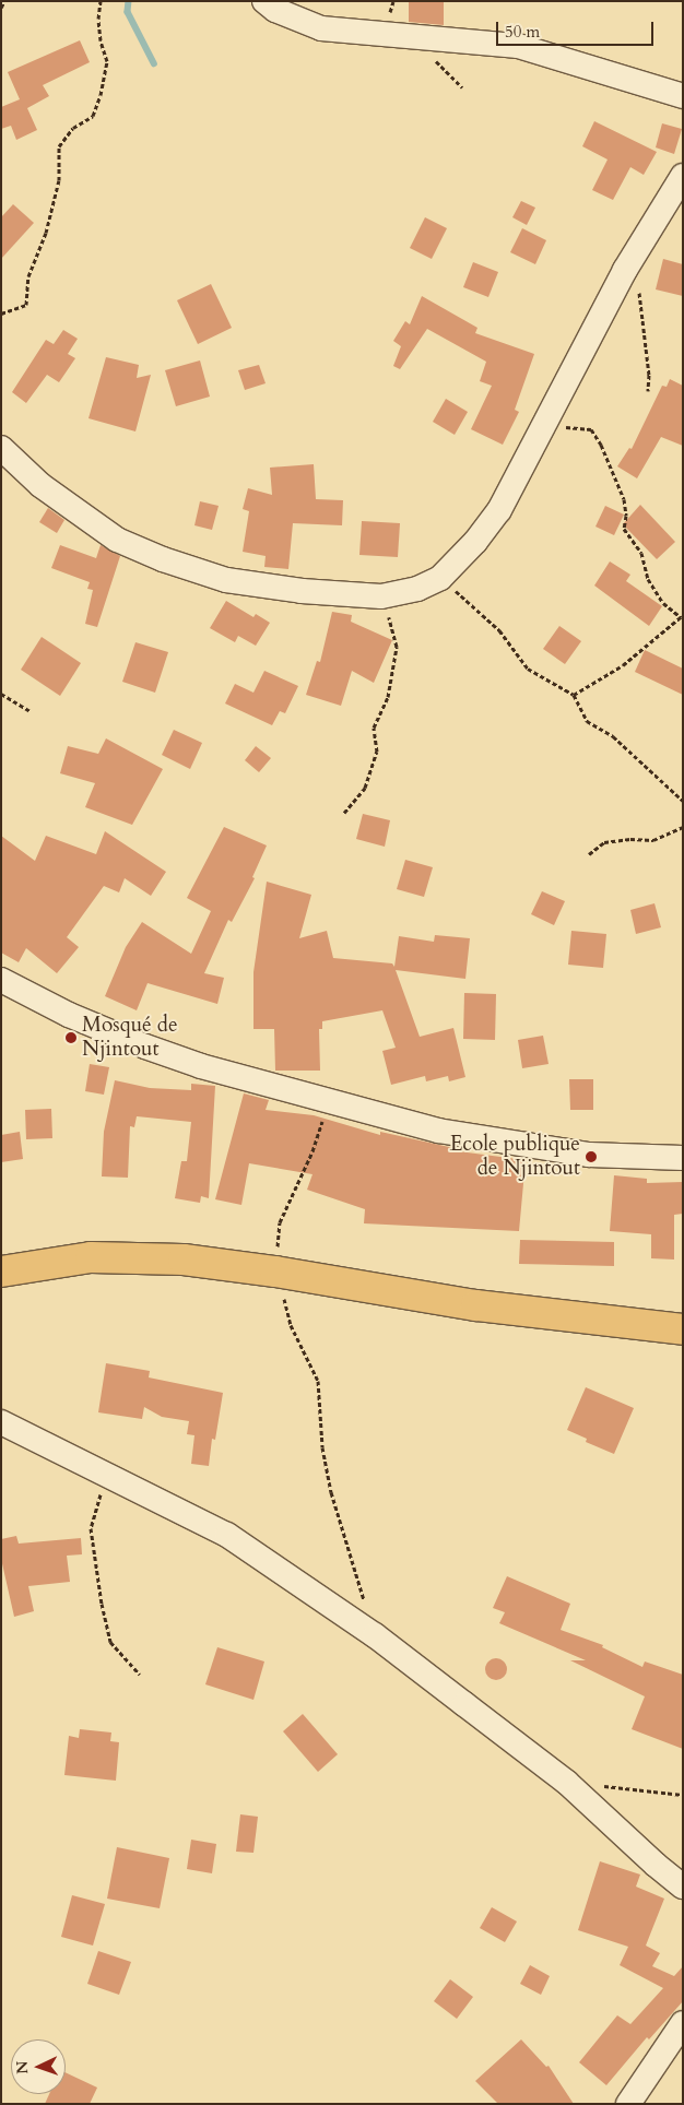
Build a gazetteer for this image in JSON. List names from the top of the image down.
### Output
{
  "places": ["Mosqué de Njintout", "Ecole publique de Njintout"],
  "scale_bar": "50 m",
  "north": "left"
}
